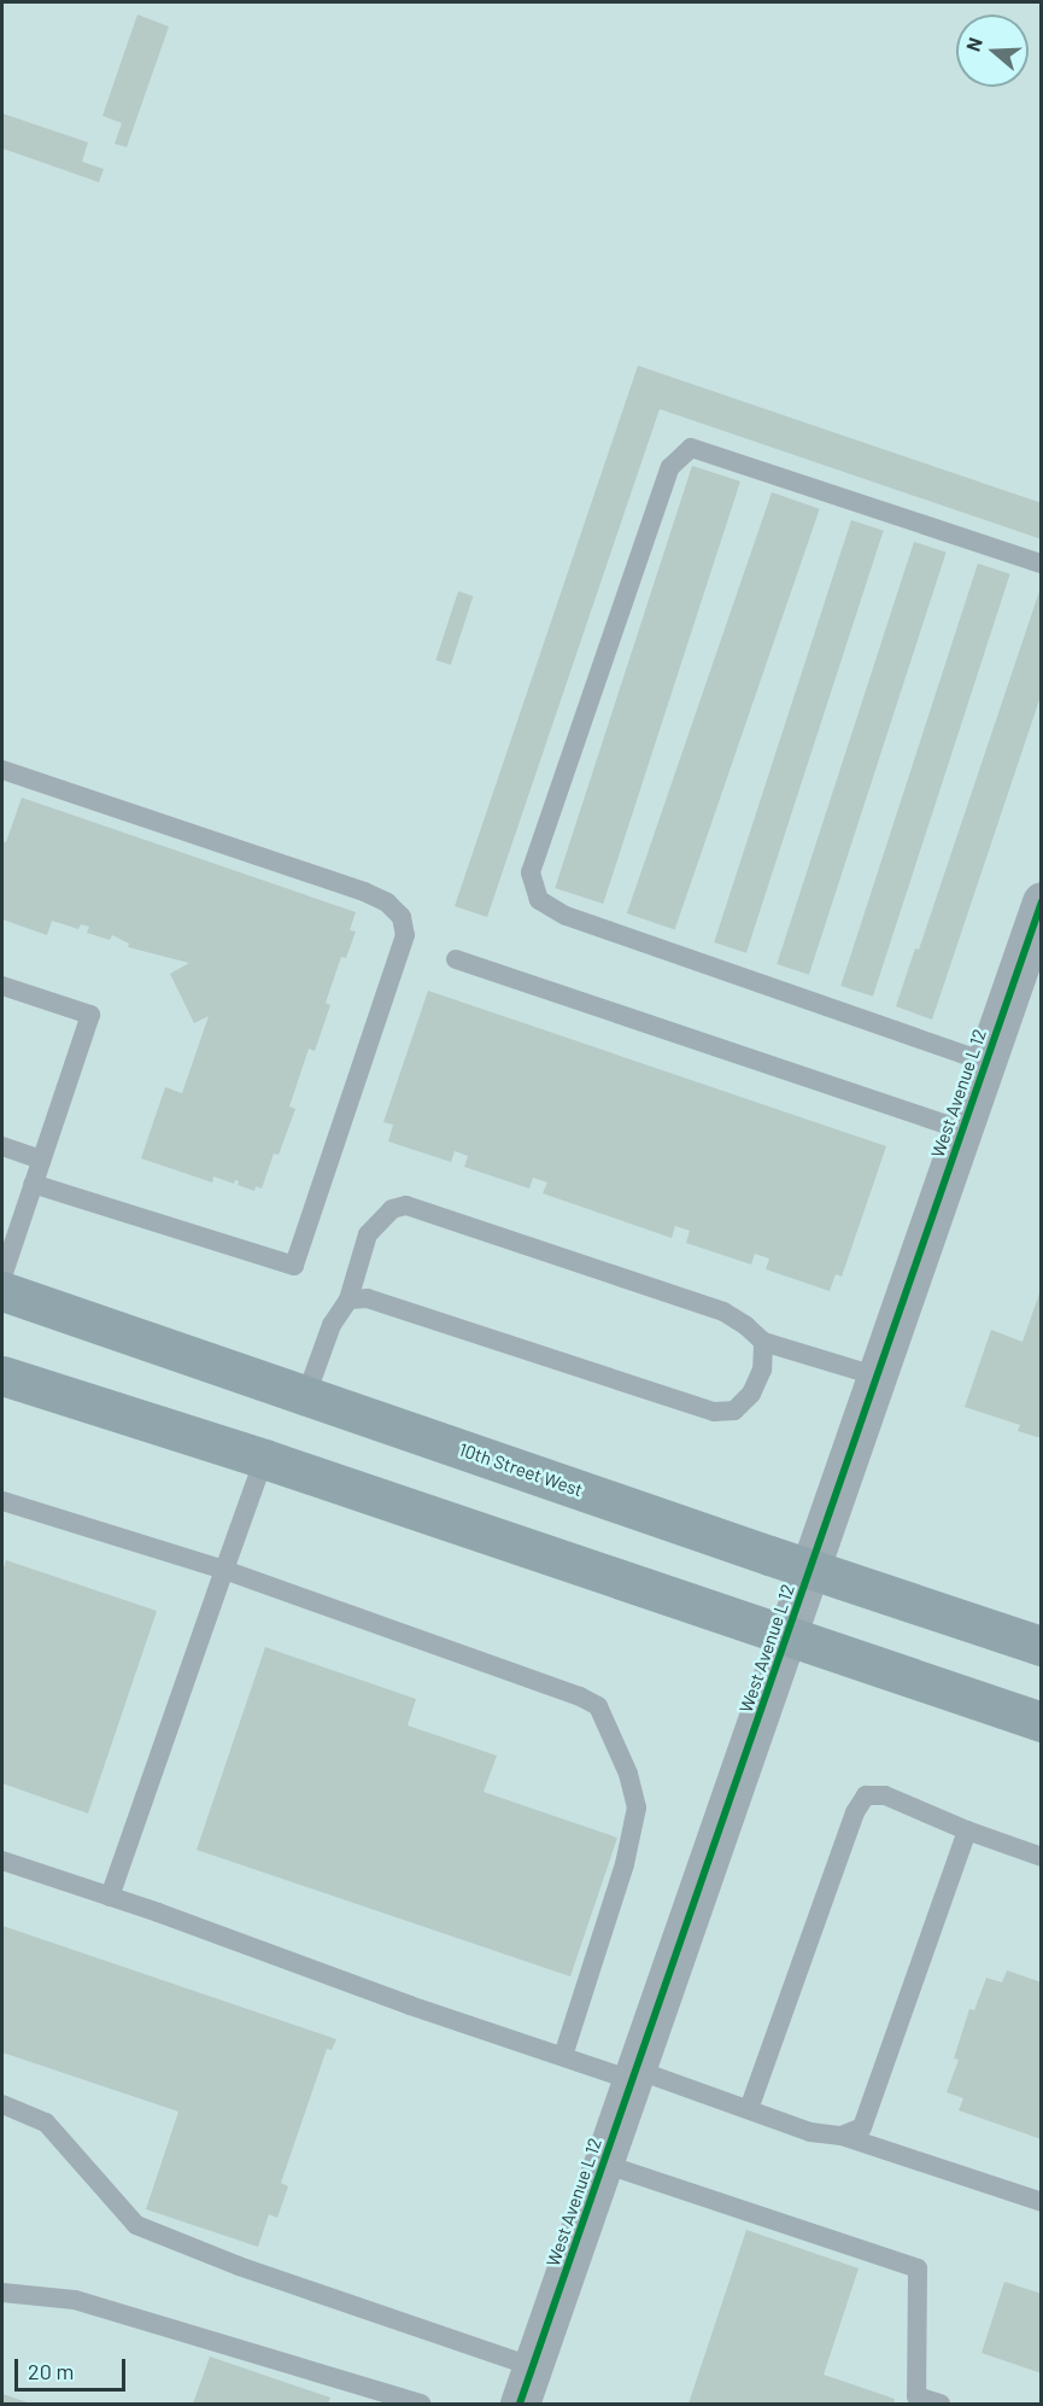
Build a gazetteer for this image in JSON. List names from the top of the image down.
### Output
{
  "streets": {
    "main road": ["10th Street West"],
    "street": ["West Avenue L 12"]
  },
  "crossings": [
    ["West Avenue L 12", "10th Street West"]
  ],
  "scale_bar": "20 m",
  "north": "left"
}
